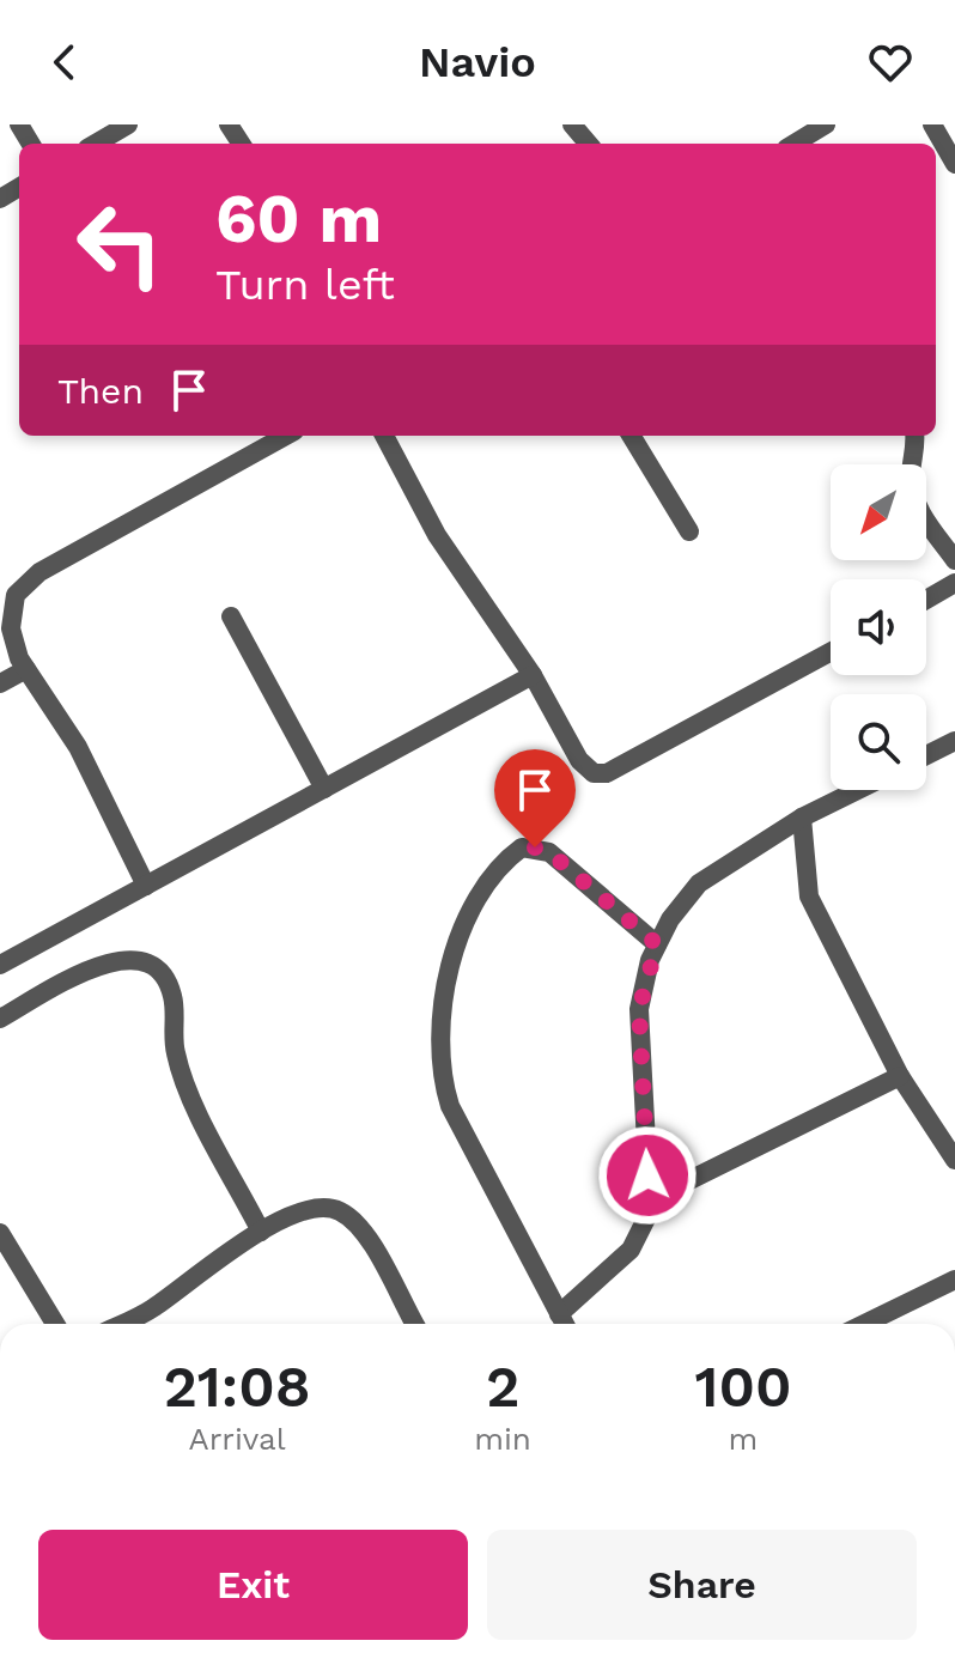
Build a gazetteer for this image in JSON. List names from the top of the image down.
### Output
{
  "north": "bottom left",
  "page": {
    "header": "Navio",
    "turn": ["60 m", "Turn left"],
    "then": "Then",
    "eta": [
      "21:08",
      "Arrival",
      "2",
      "min",
      "100",
      "m"
    ],
    "buttons": ["Exit", "Share"]
  }
}
